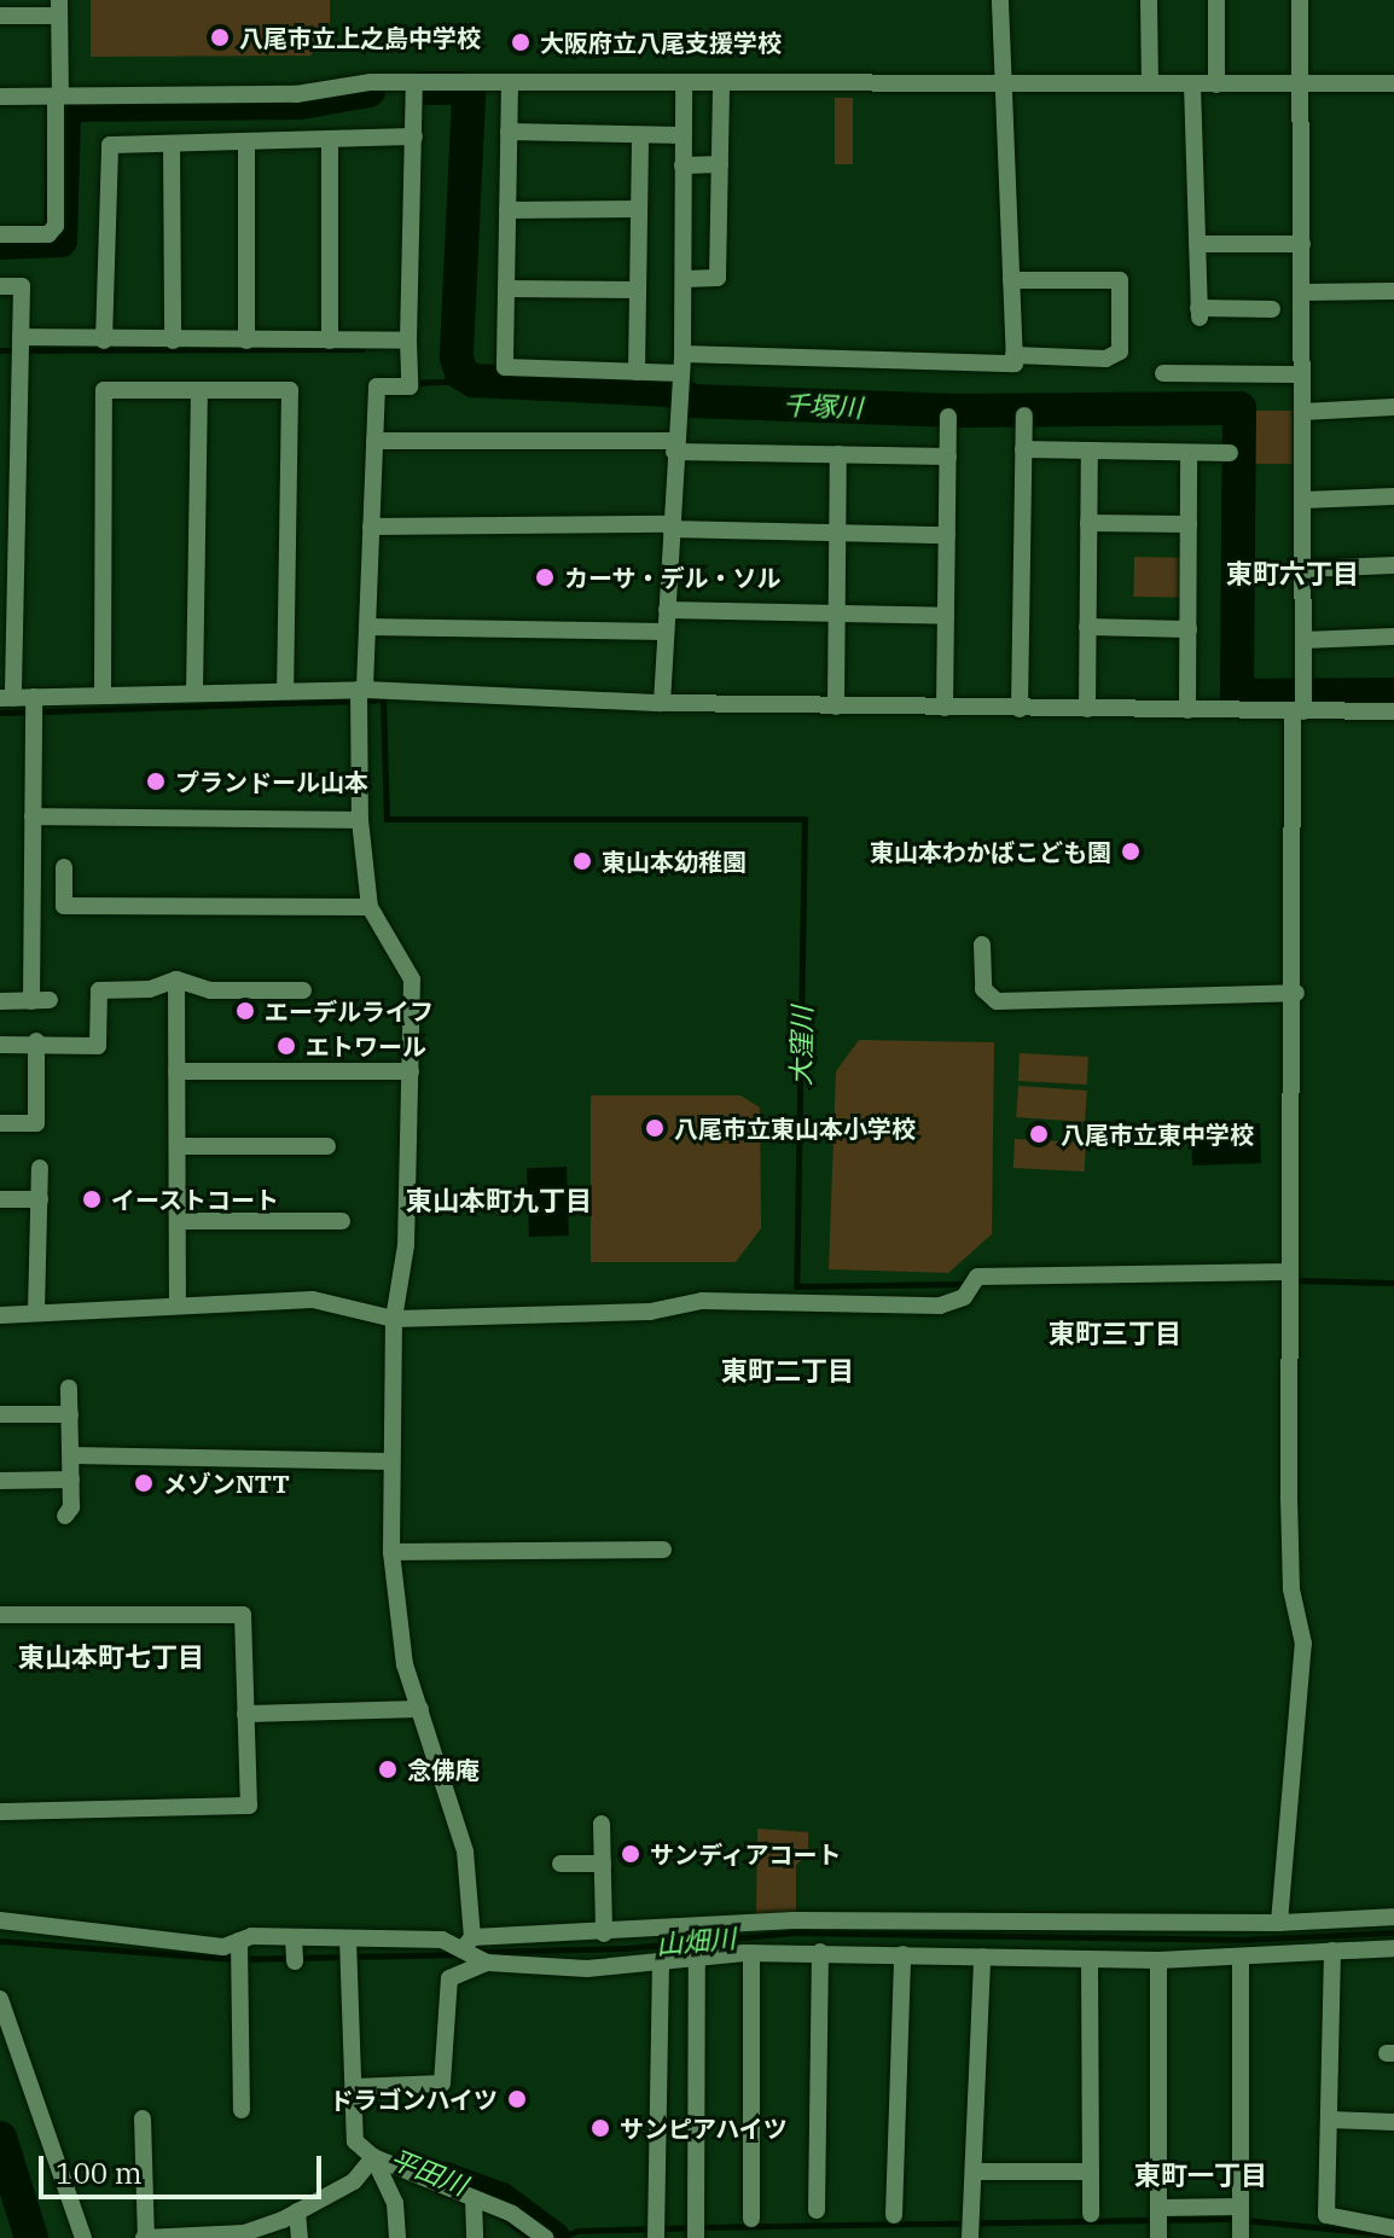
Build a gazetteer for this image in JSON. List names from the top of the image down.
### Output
{
  "districts": [
    "東町六丁目",
    "東山本町九丁目",
    "東町三丁目",
    "東町二丁目",
    "東山本町七丁目",
    "東町一丁目"
  ],
  "water": [
    "千塚川",
    "大窪川",
    "山畑川",
    "平田川"
  ],
  "places": [
    "八尾市立上之島中学校",
    "大阪府立八尾支援学校",
    "カーサ・デル・ソル",
    "プランドール山本",
    "東山本わかばこども園",
    "東山本幼稚園",
    "エーデルライフ",
    "エトワール",
    "八尾市立東山本小学校",
    "八尾市立東中学校",
    "イーストコート",
    "メゾンNTT",
    "念佛庵",
    "サンディアコート",
    "ドラゴンハイツ",
    "サンピアハイツ"
  ],
  "scale_bar": "100 m"
}
